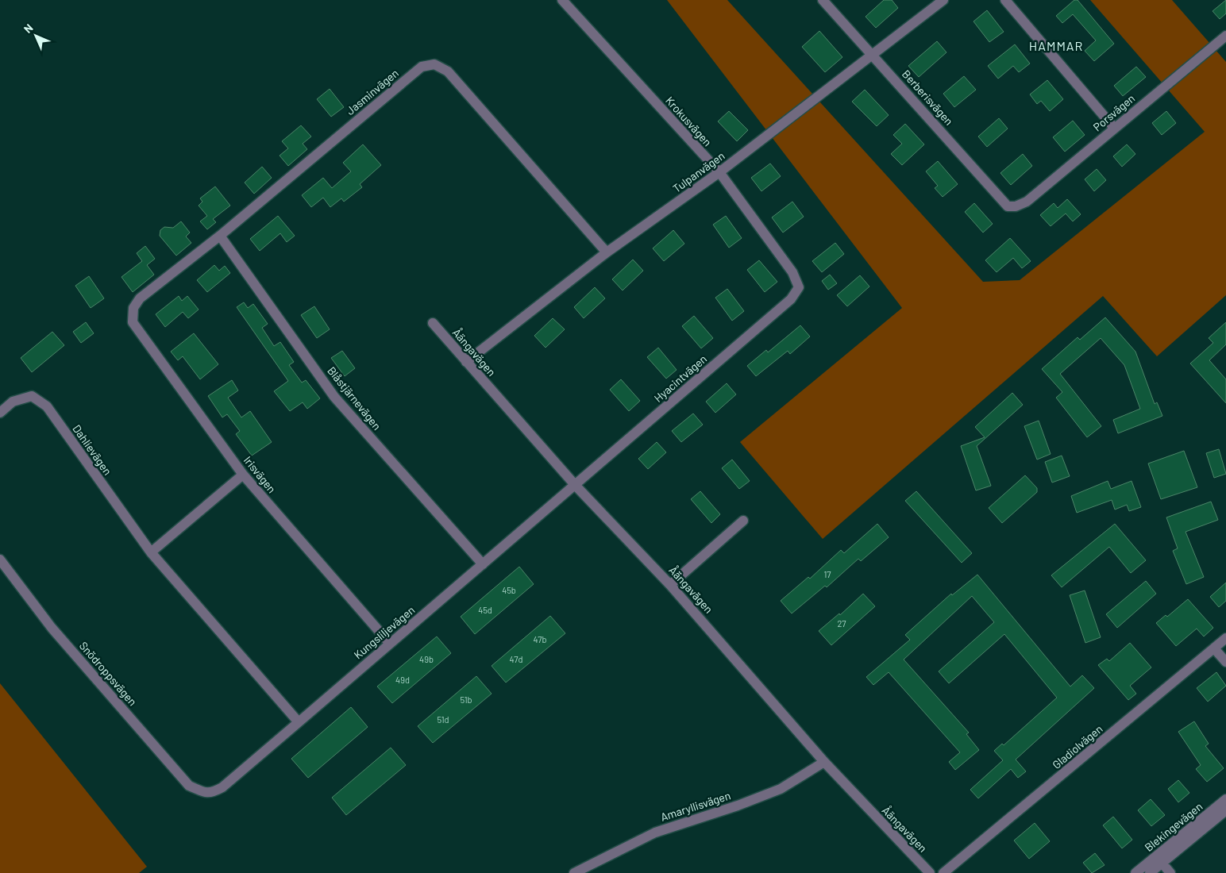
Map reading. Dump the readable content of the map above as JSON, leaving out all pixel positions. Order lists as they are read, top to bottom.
{
  "streets": {
    "street": [
      "Jasminvägen",
      "Berberisvägen",
      "Porsvägen",
      "Krokusvägen",
      "Tulpanvägen",
      "Åängavägen",
      "Hyacintvägen",
      "Blåstjärnevägen",
      "Dahlievägen",
      "Irisvägen",
      "Kungsliljevägen",
      "Snödroppsvägen",
      "Gladiolvägen",
      "Amaryllisvägen",
      "Blekingevägen"
    ]
  },
  "crossings": [
    ["Jasminvägen", "Tulpanvägen"],
    ["Jasminvägen", "Blåstjärnevägen"],
    ["Jasminvägen", "Irisvägen"],
    ["Berberisvägen", "Porsvägen"],
    ["Berberisvägen", "Tulpanvägen"],
    ["Krokusvägen", "Tulpanvägen"],
    ["Krokusvägen", "Hyacintvägen"],
    ["Tulpanvägen", "Åängavägen"],
    ["Åängavägen", "Hyacintvägen"],
    ["Åängavägen", "Kungsliljevägen"],
    ["Åängavägen", "Amaryllisvägen"],
    ["Hyacintvägen", "Kungsliljevägen"],
    ["Blåstjärnevägen", "Kungsliljevägen"],
    ["Dahlievägen", "Kungsliljevägen"],
    ["Irisvägen", "Kungsliljevägen"],
    ["Kungsliljevägen", "Snödroppsvägen"]
  ],
  "districts": ["HAMMAR"],
  "house_numbers": [
    "17",
    "45b",
    "45d",
    "27",
    "47b",
    "49b",
    "47d",
    "49d",
    "51b",
    "51d"
  ],
  "north": "top left"
}
